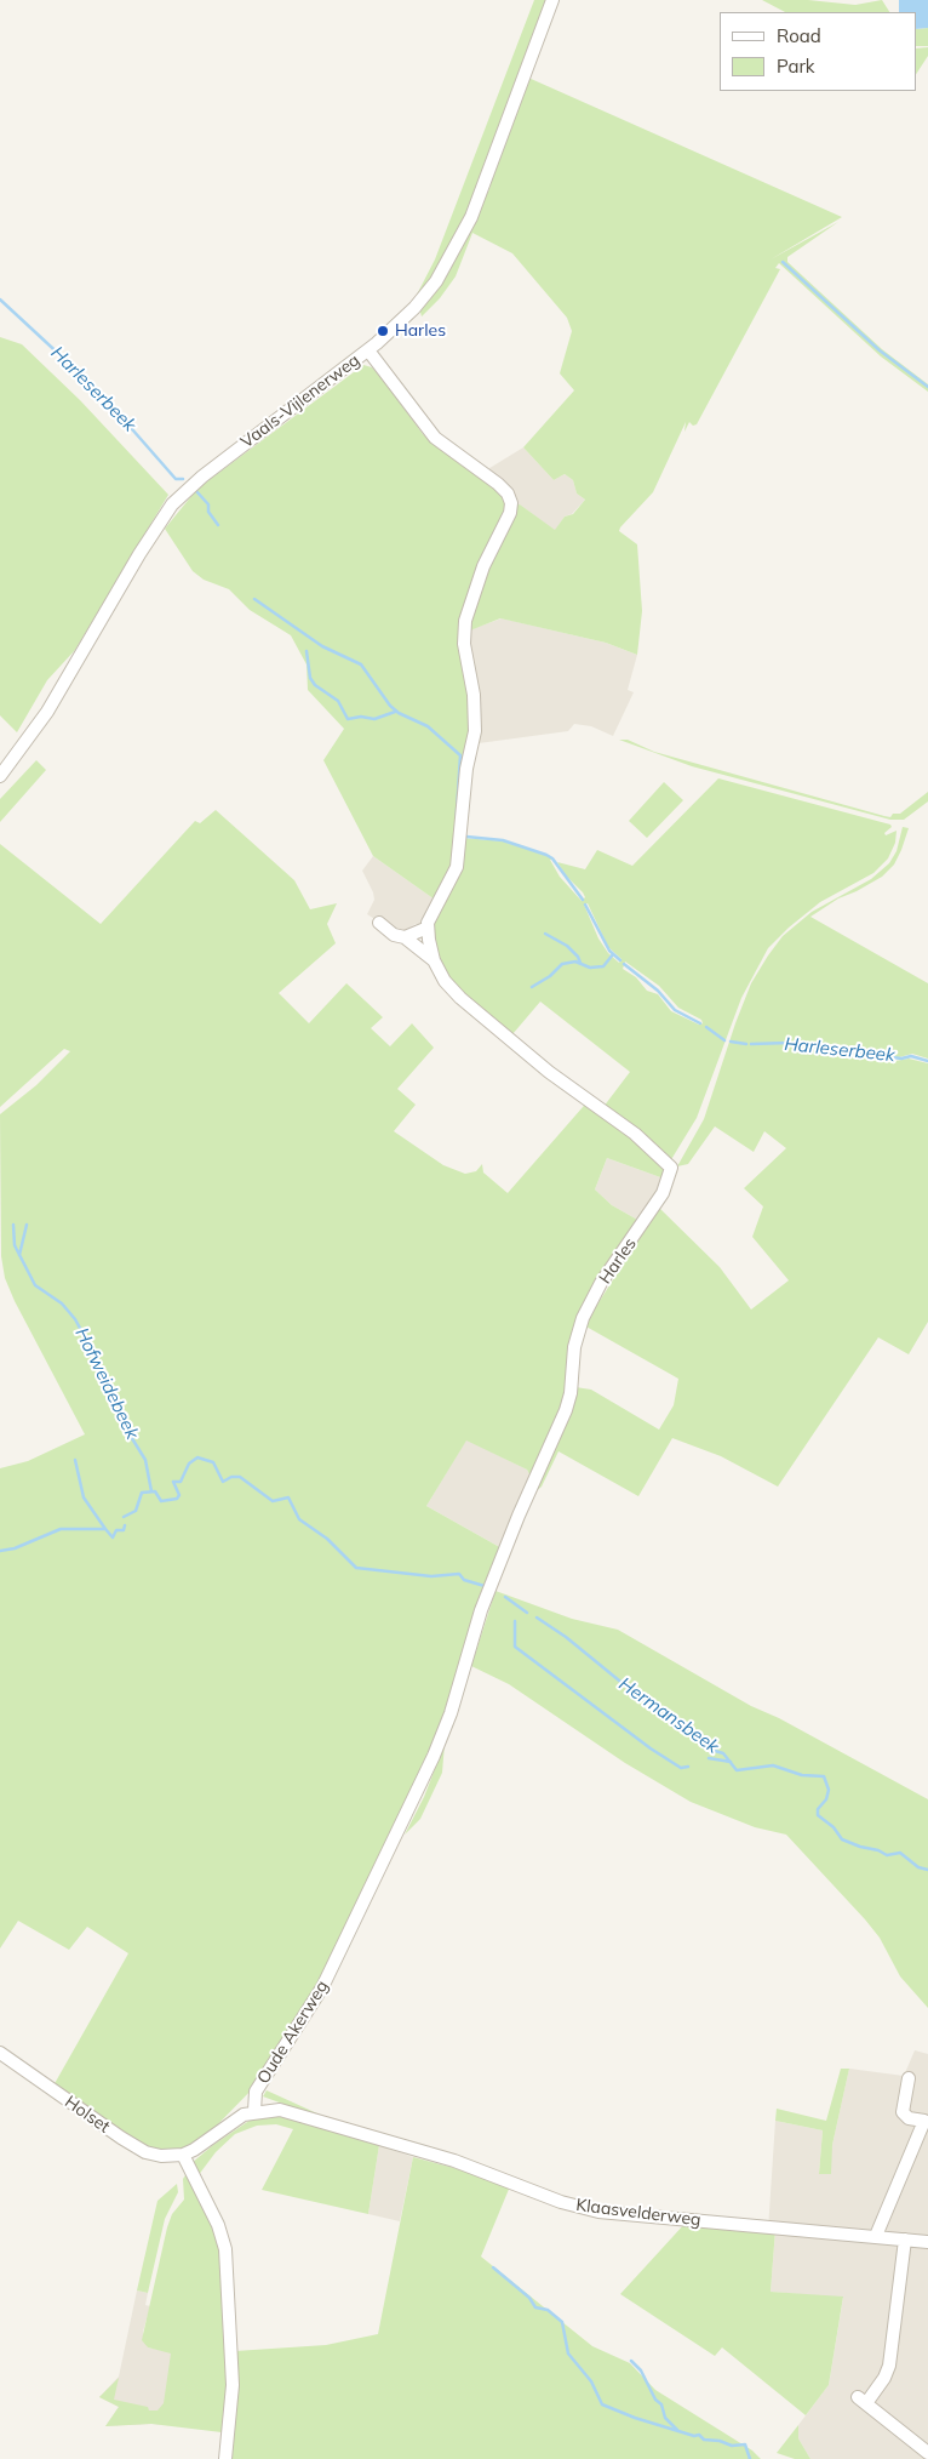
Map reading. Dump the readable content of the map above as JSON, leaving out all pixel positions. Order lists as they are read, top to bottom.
{
  "streets": {
    "street": [
      "Vaals-Vijlenerweg",
      "Harles",
      "Oude Akerweg",
      "Holset",
      "Klaasvelderweg"
    ]
  },
  "crossings": [
    ["Harles", "Oude Akerweg"],
    ["Oude Akerweg", "Klaasvelderweg"]
  ],
  "water": ["Harleserbeek", "Hofweidebeek", "Hermansbeek"],
  "places": ["Harles"],
  "legend": ["Road", "Park"]
}
